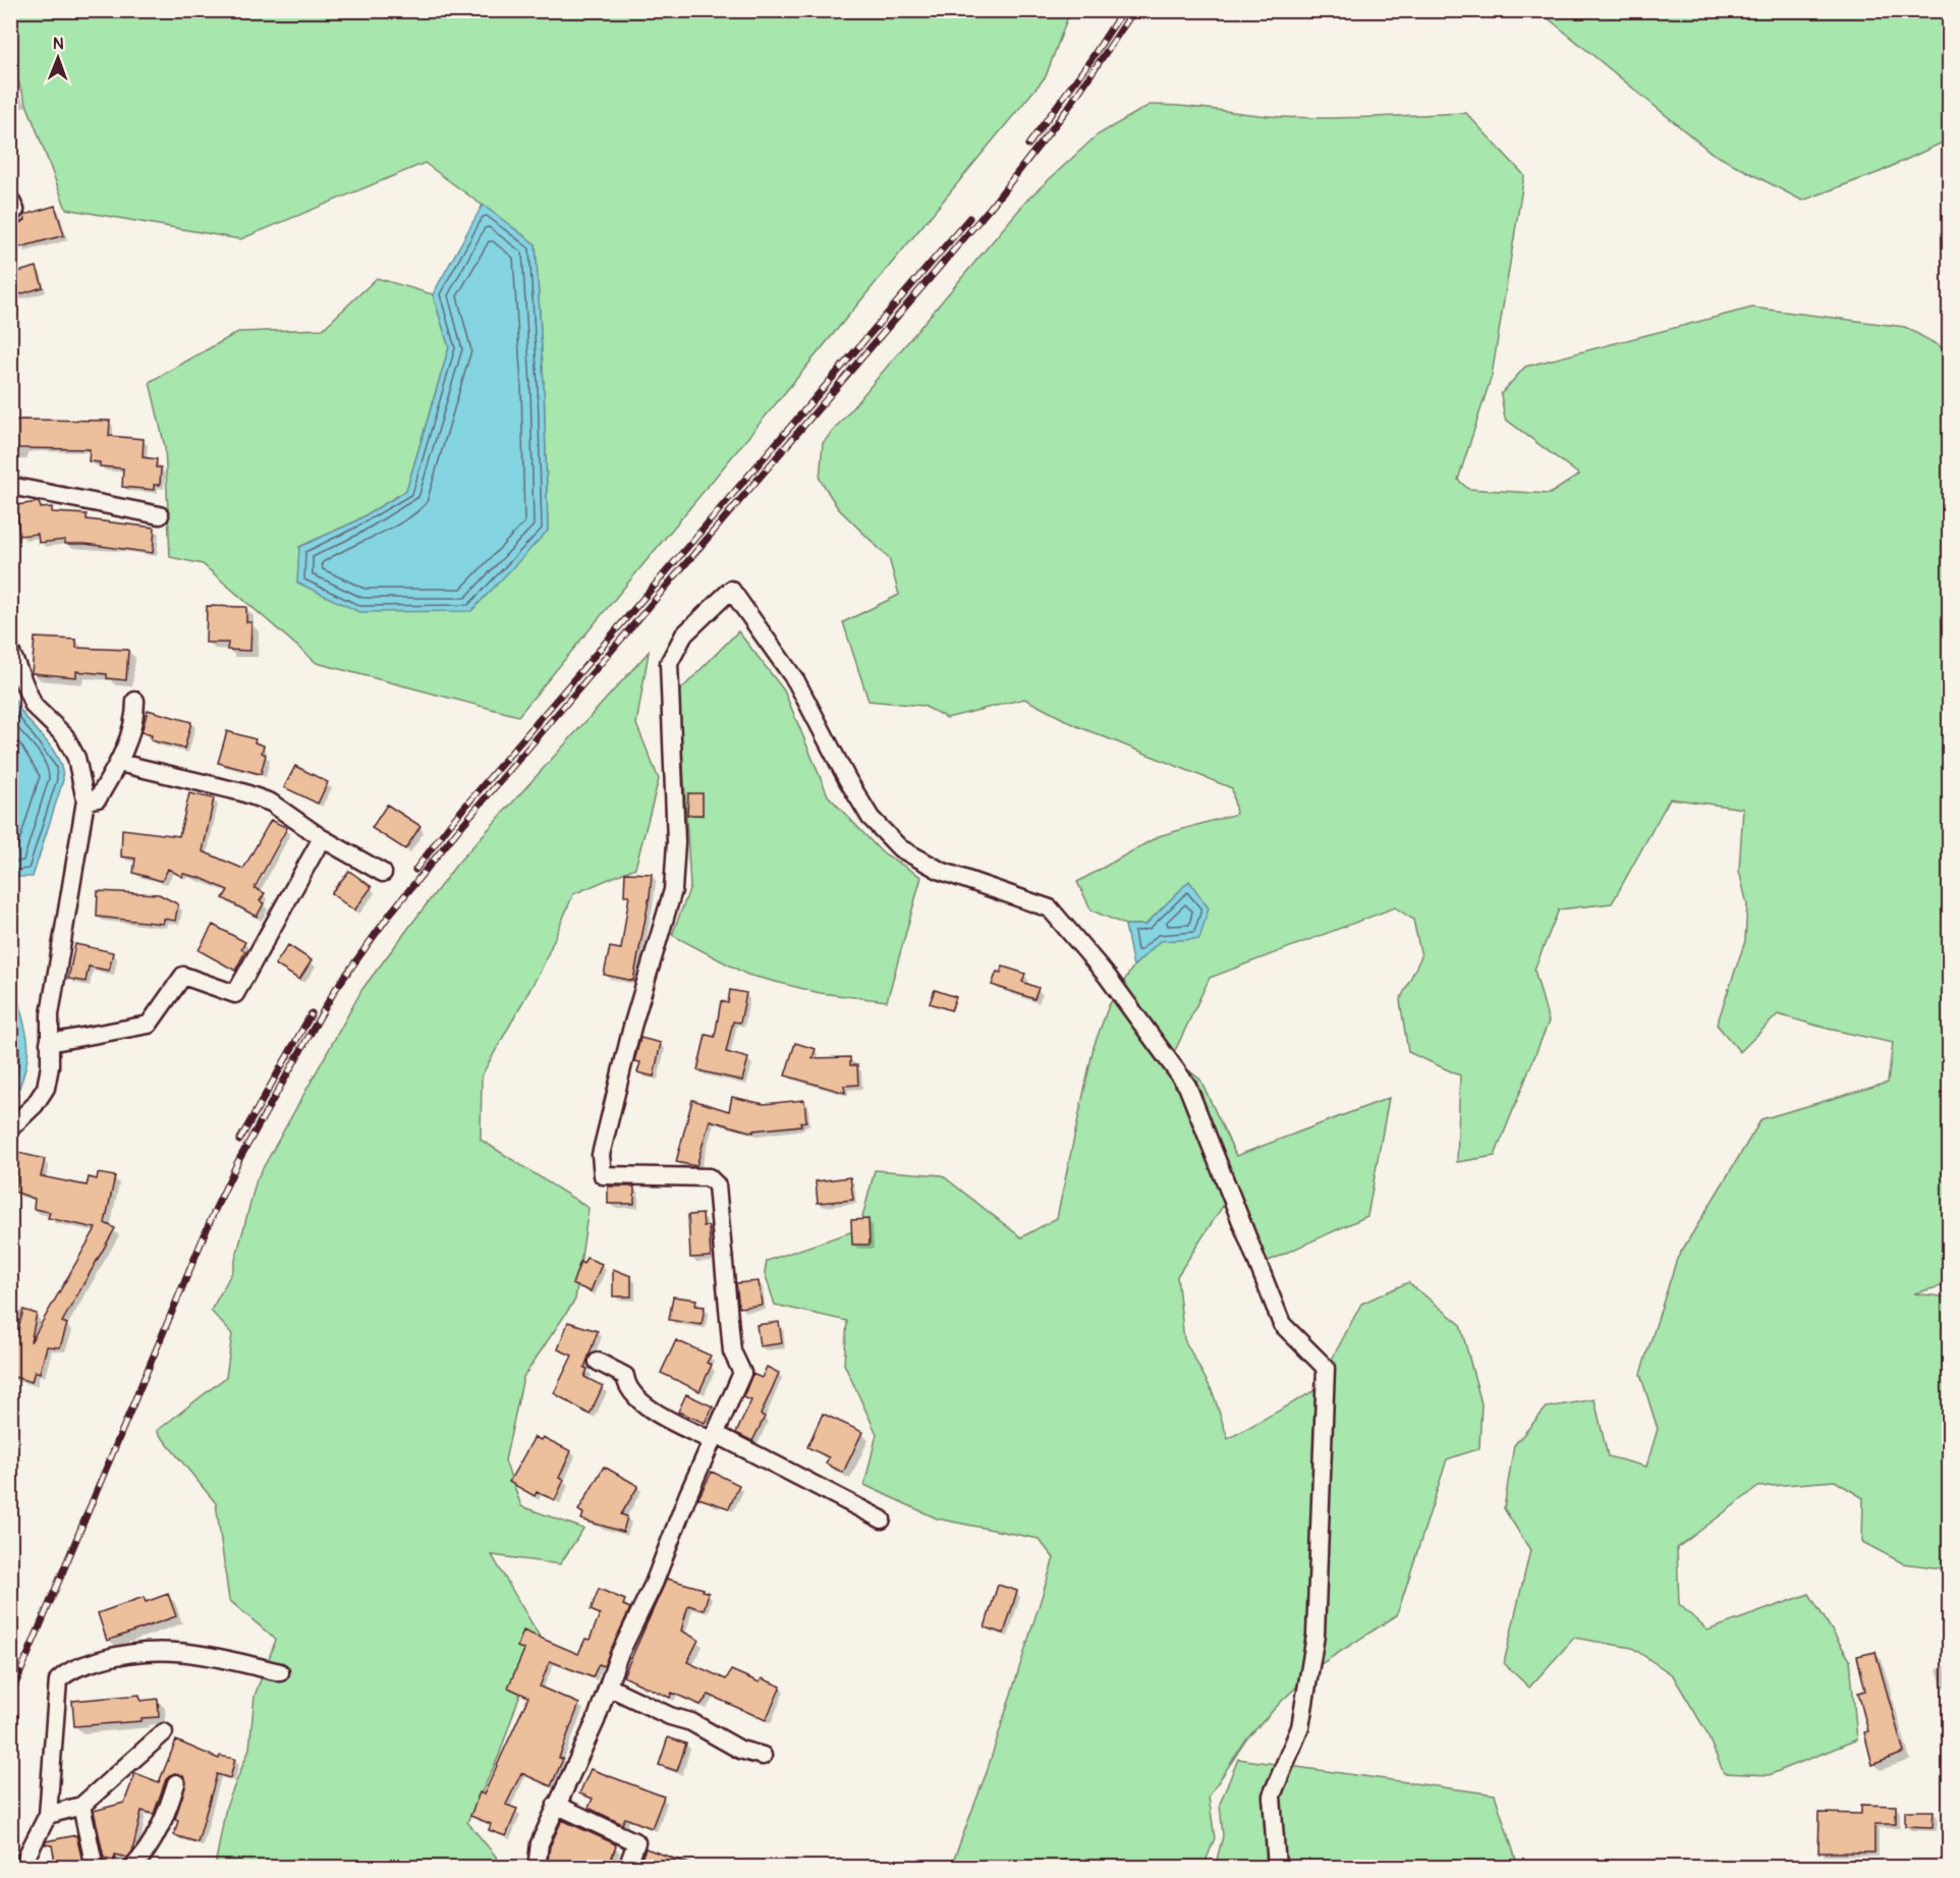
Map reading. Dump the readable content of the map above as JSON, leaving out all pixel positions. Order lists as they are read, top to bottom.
{
  "north": "top"
}
